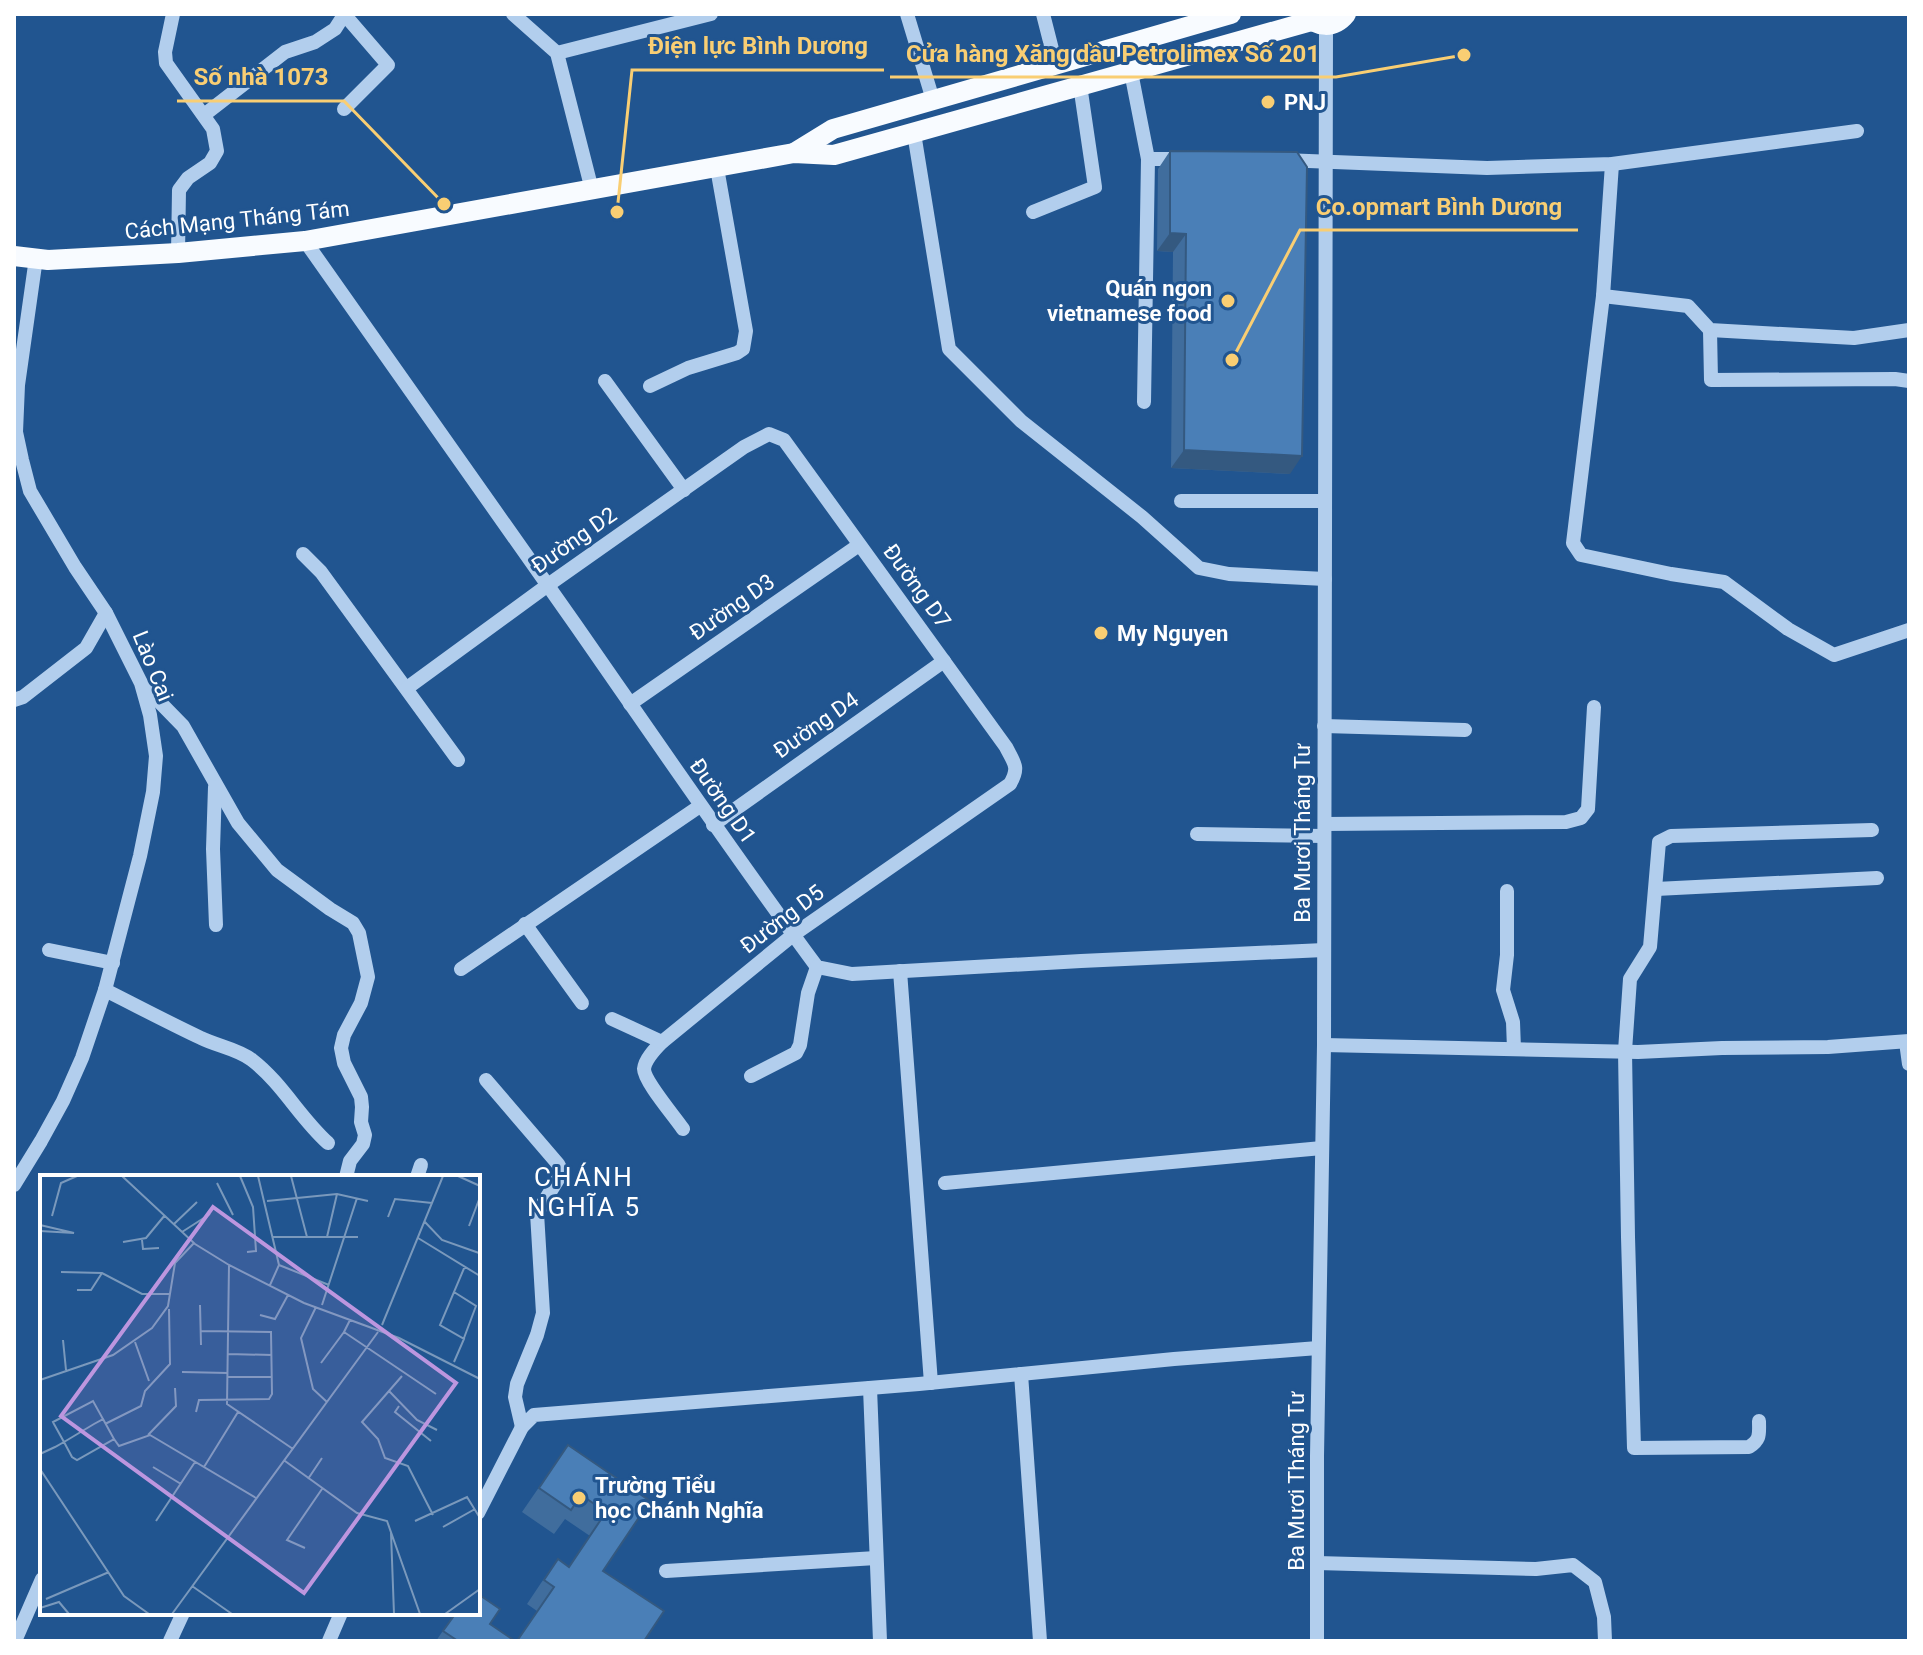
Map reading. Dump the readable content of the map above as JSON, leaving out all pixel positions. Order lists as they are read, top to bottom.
{
  "streets": {
    "main road": ["Cách Mạng Tháng Tám"],
    "street": [
      "Đường D2",
      "Đường D7",
      "Đường D3",
      "Lào Cai",
      "Đường D4",
      "Đường D1",
      "Ba Mươi Tháng Tư",
      "Đường D5"
    ]
  },
  "crossings": [
    ["Cách Mạng Tháng Tám", "Lào Cai"],
    ["Cách Mạng Tháng Tám", "Đường D1"],
    ["Cách Mạng Tháng Tám", "Ba Mươi Tháng Tư"],
    ["Đường D2", "Đường D7"],
    ["Đường D2", "Đường D1"],
    ["Đường D7", "Đường D3"],
    ["Đường D7", "Đường D4"],
    ["Đường D7", "Đường D5"],
    ["Đường D3", "Đường D1"],
    ["Đường D4", "Đường D1"],
    ["Đường D1", "Đường D5"]
  ],
  "districts": ["CHÁNH NGHĨA 5"],
  "places": [
    "Cửa hàng Xăng dầu Petrolimex Số 201",
    "PNJ",
    "Số nhà 1073",
    "Điện lực Bình Dương",
    "Quán ngon vietnamese food",
    "Co.opmart Bình Dương",
    "My Nguyen",
    "Trường Tiểu học Chánh Nghĩa"
  ]
}
